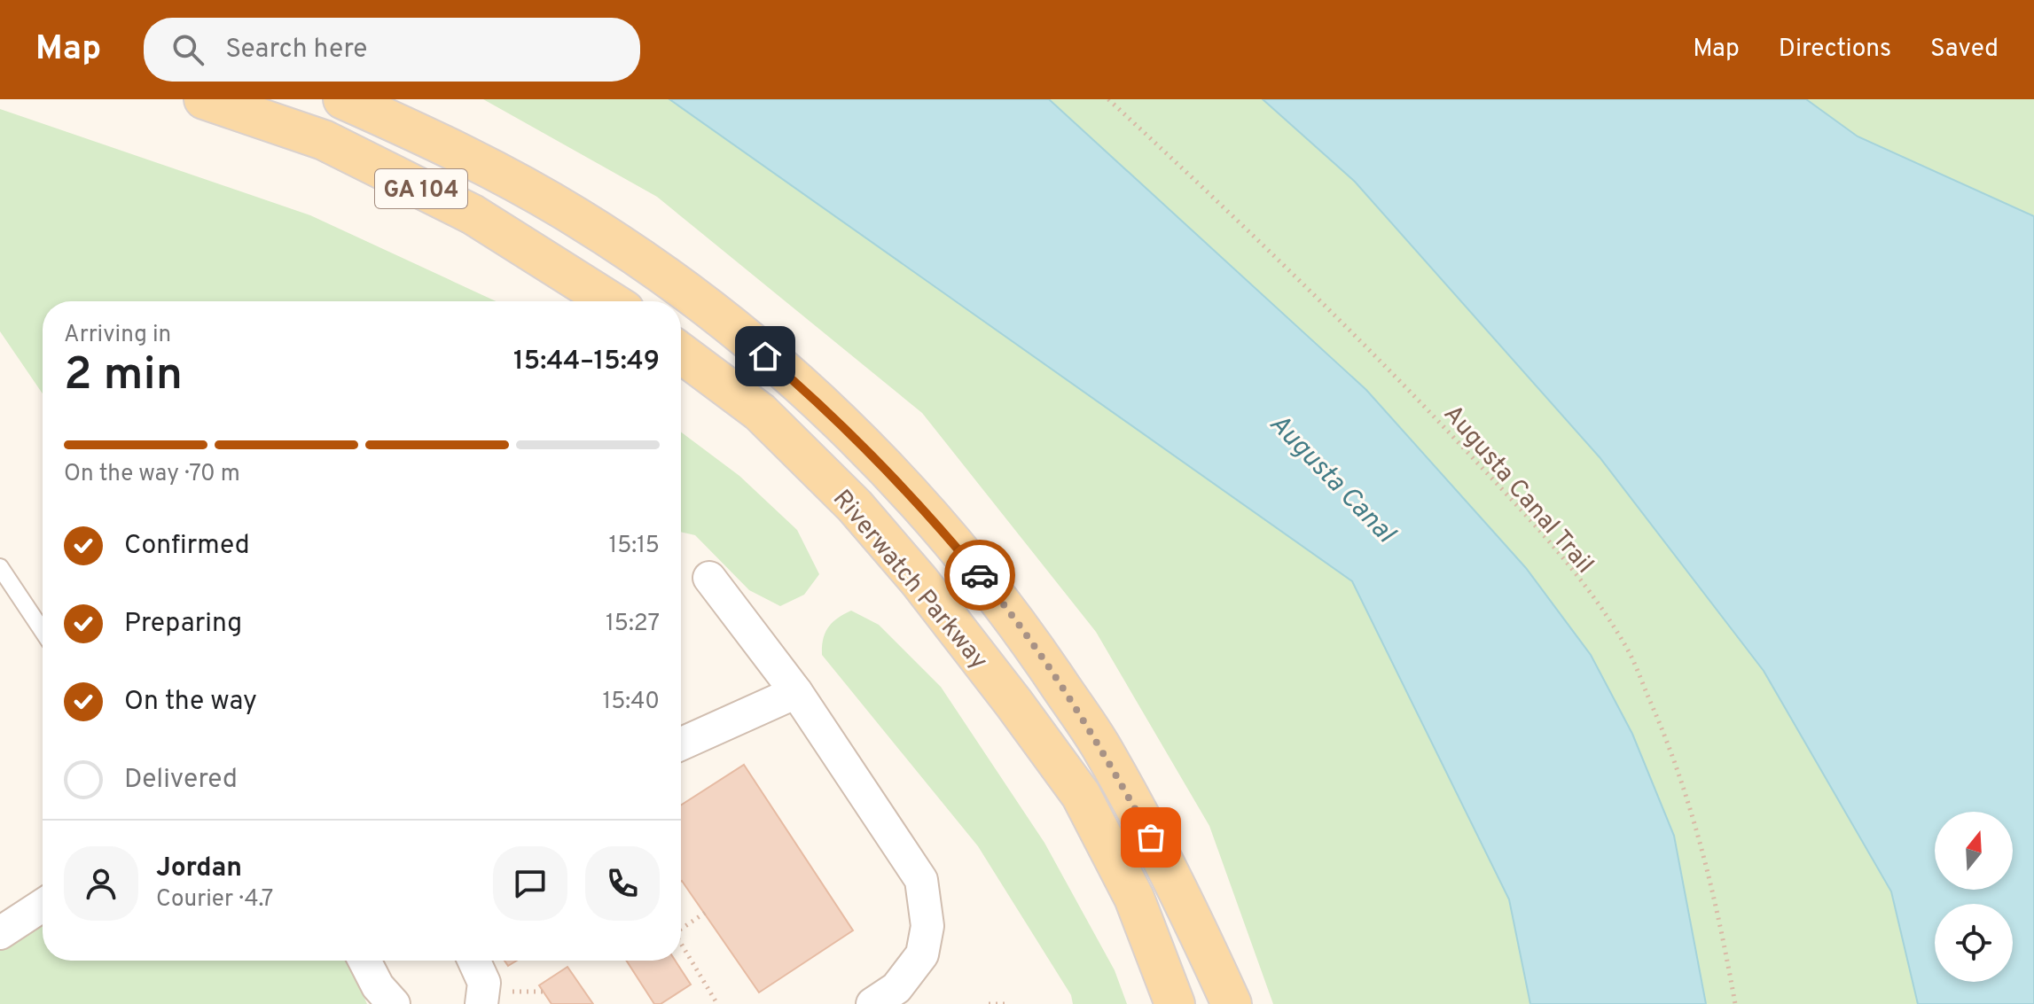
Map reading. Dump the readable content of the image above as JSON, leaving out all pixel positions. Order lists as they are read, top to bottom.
{
  "streets": {
    "main road": ["GA 104", "Riverwatch Parkway"],
    "path": ["Augusta Canal Trail"]
  },
  "water": ["Augusta Canal"],
  "north": "top",
  "page": {
    "header": "Map",
    "search": "Search here",
    "nav": ["Map", "Directions", "Saved"],
    "heading": ["2 min", "Arriving in", "15:44–15:49"],
    "panel": ["Jordan", "Courier · 4.7"],
    "bar": "On the way · 70 m",
    "list": [
      ["Confirmed", "15:15"],
      ["Preparing", "15:27"],
      ["On the way", "15:40"],
      "Delivered"
    ]
  }
}
